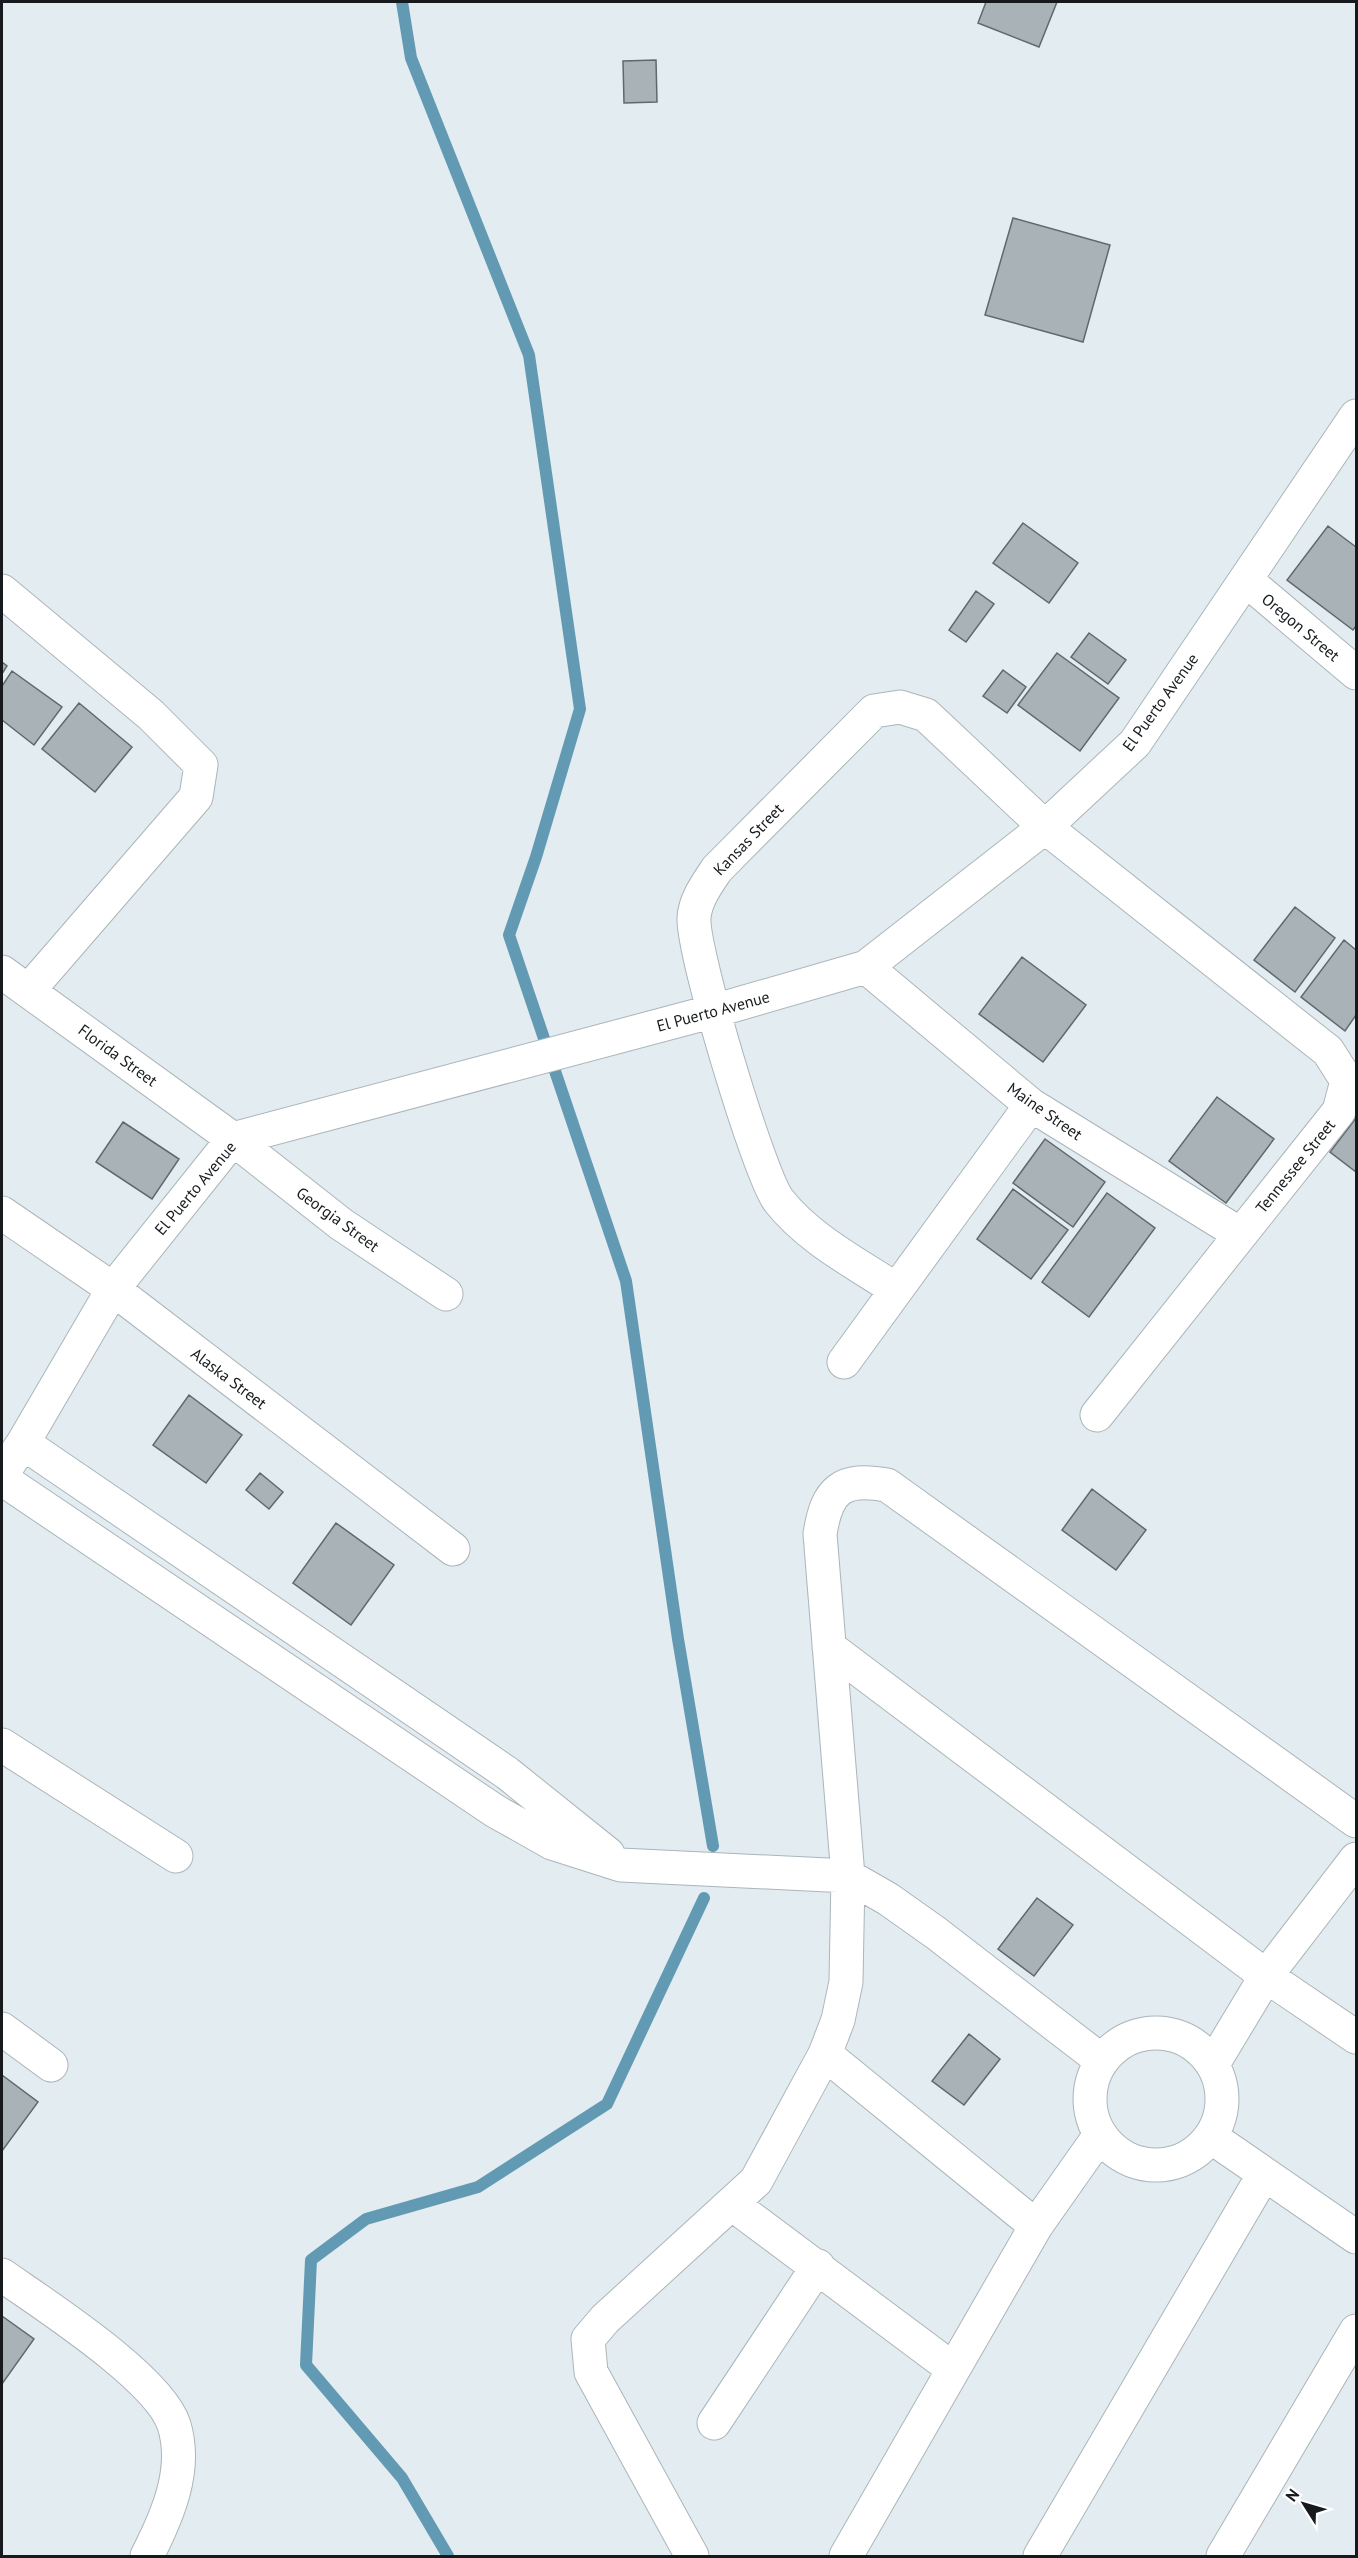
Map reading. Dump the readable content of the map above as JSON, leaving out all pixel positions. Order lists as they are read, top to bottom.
{
  "streets": {
    "street": [
      "Oregon Street",
      "El Puerto Avenue",
      "Kansas Street",
      "Florida Street",
      "Maine Street",
      "Tennessee Street",
      "Georgia Street",
      "Alaska Street"
    ]
  },
  "crossings": [
    ["Oregon Street", "El Puerto Avenue"],
    ["El Puerto Avenue", "Kansas Street"],
    ["El Puerto Avenue", "Florida Street"],
    ["El Puerto Avenue", "Maine Street"],
    ["El Puerto Avenue", "Tennessee Street"],
    ["El Puerto Avenue", "Georgia Street"],
    ["El Puerto Avenue", "Alaska Street"],
    ["Kansas Street", "Tennessee Street"],
    ["Florida Street", "Georgia Street"],
    ["Maine Street", "Tennessee Street"]
  ],
  "north": "top left"
}
